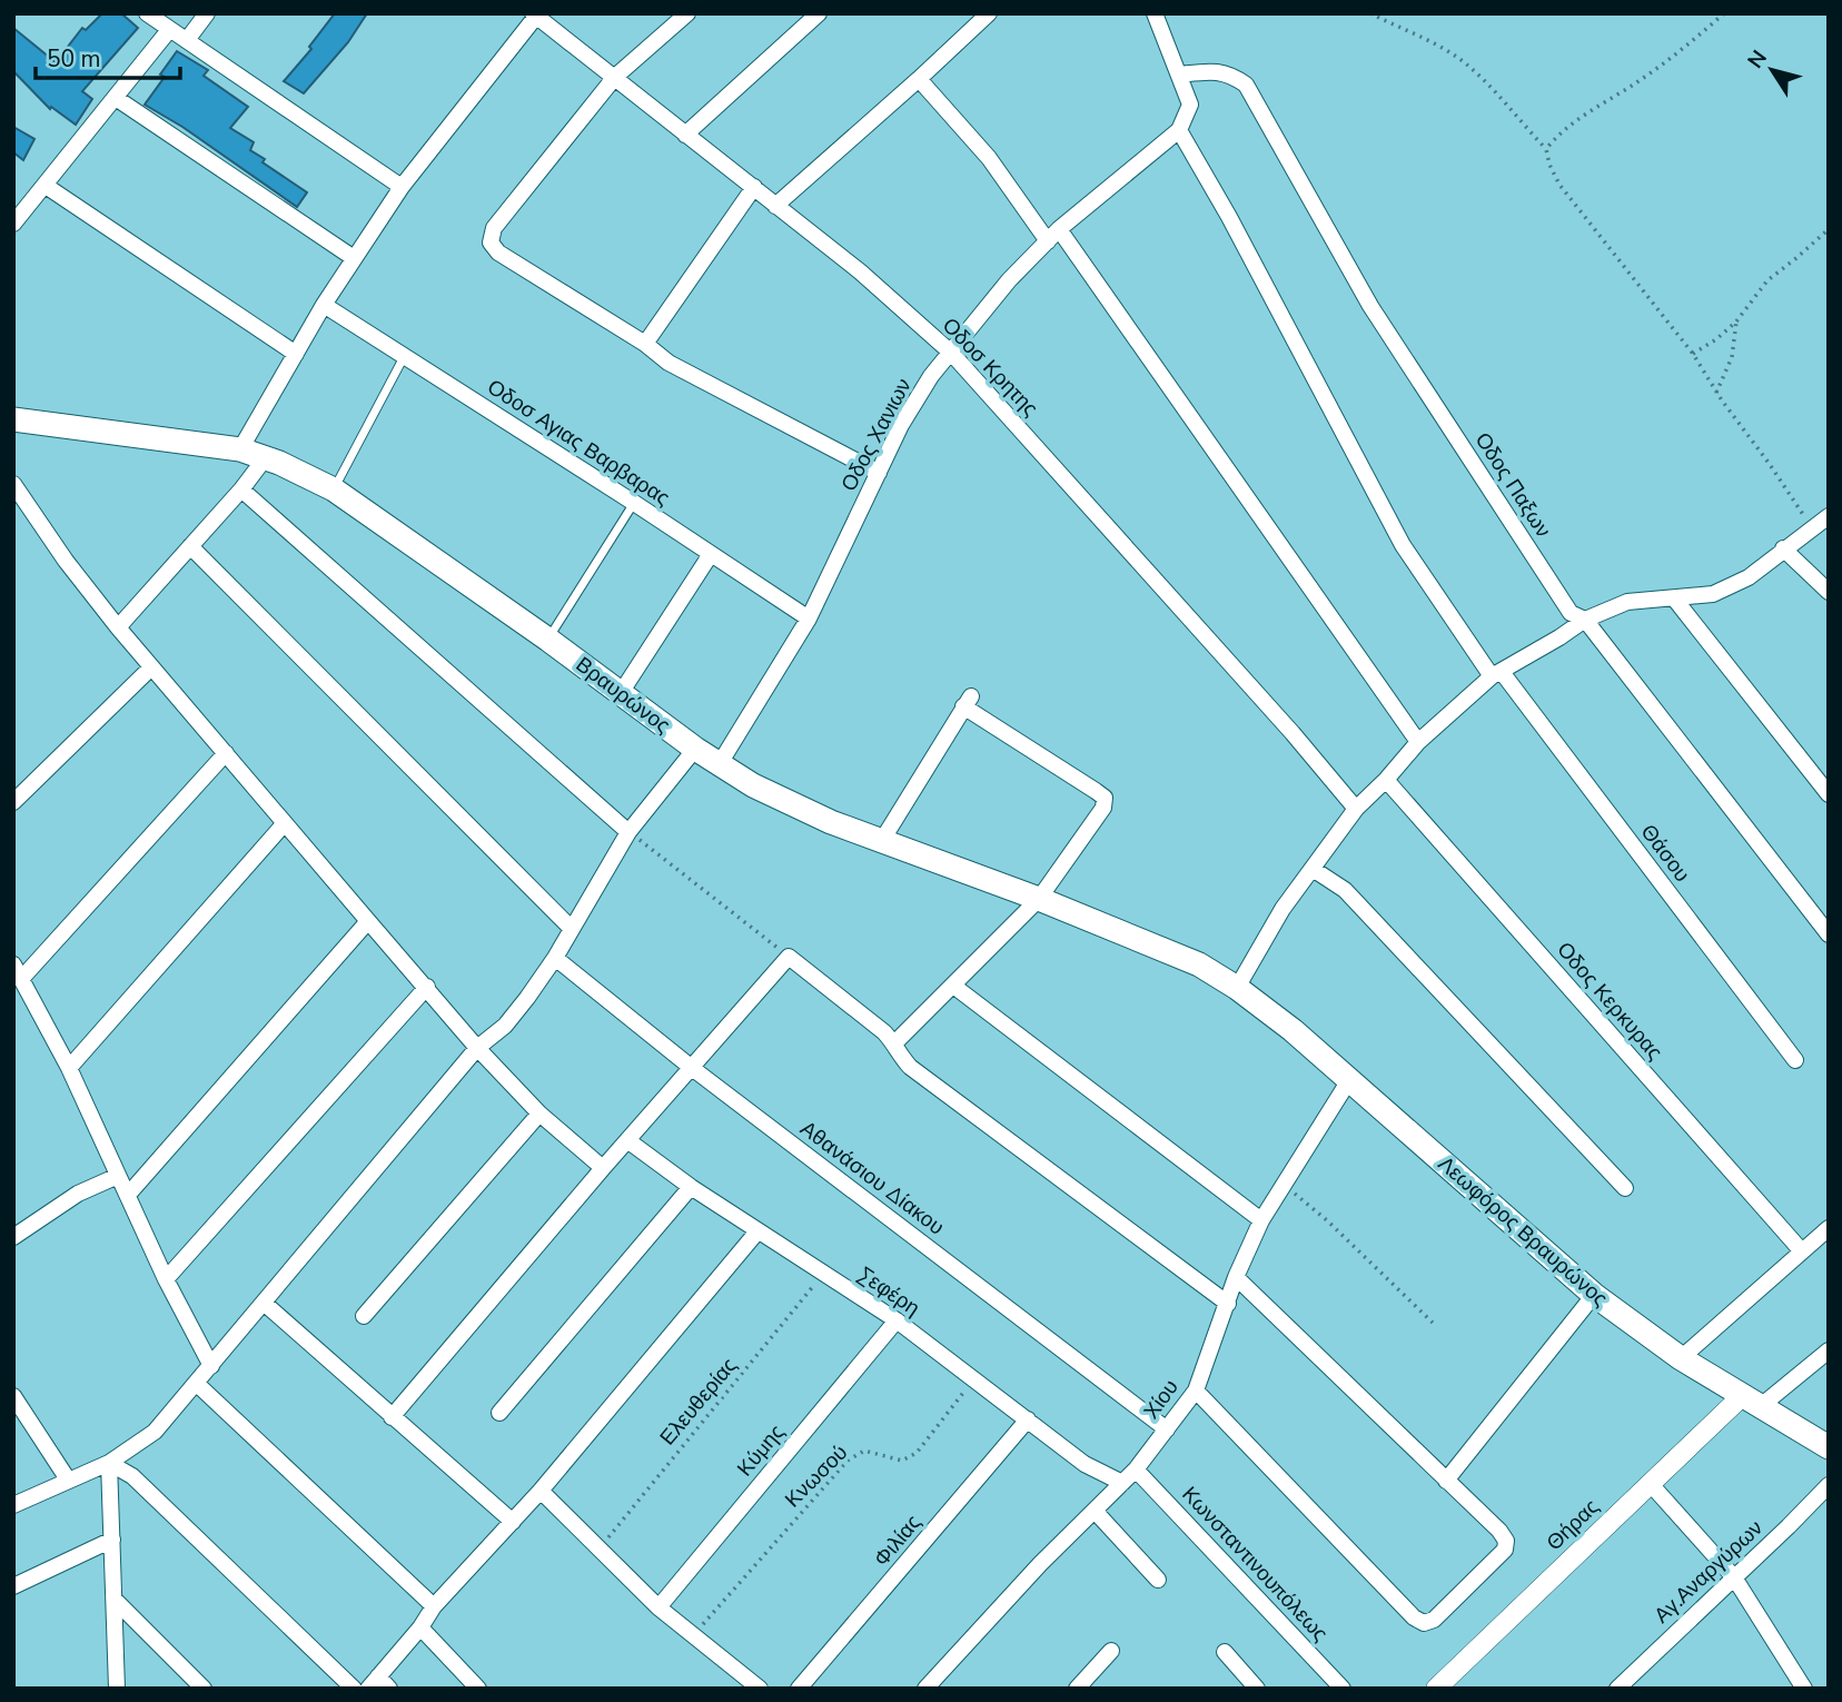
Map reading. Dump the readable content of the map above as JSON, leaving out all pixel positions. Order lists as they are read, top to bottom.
{
  "streets": {
    "main road": ["Βραυρώνος", "Λεωφόρος Βραυρώνος"],
    "street": [
      "Οδοσ Κρητης",
      "Οδος Χανιων",
      "Οδοσ Αγιας Βαρβαρας",
      "Οδος Παξων",
      "Θάσου",
      "Οδος Κερκυρας",
      "Αθανάσιου Δίακου",
      "Σεφέρη",
      "Χίου",
      "Κύμης",
      "Θήρας",
      "Φιλίας",
      "Κωνσταντινουπόλεως",
      "Αγ.Αναργύρων"
    ],
    "path": ["Ελευθερίας", "Κνωσού"]
  },
  "crossings": [
    ["Οδοσ Κρητης", "Οδος Χανιων"],
    ["Οδος Χανιων", "Οδοσ Αγιας Βαρβαρας"],
    ["Οδος Χανιων", "Βραυρώνος"],
    ["Οδος Χανιων", "Θάσου"],
    ["Βραυρώνος", "Λεωφόρος Βραυρώνος"],
    ["Αθανάσιου Δίακου", "Χίου"],
    ["Λεωφόρος Βραυρώνος", "Χίου"],
    ["Λεωφόρος Βραυρώνος", "Θήρας"],
    ["Σεφέρη", "Χίου"],
    ["Σεφέρη", "Ελευθερίας"],
    ["Σεφέρη", "Κύμης"],
    ["Σεφέρη", "Κνωσού"],
    ["Σεφέρη", "Φιλίας"],
    ["Χίου", "Κωνσταντινουπόλεως"]
  ],
  "scale_bar": "50 m",
  "north": "top left"
}
